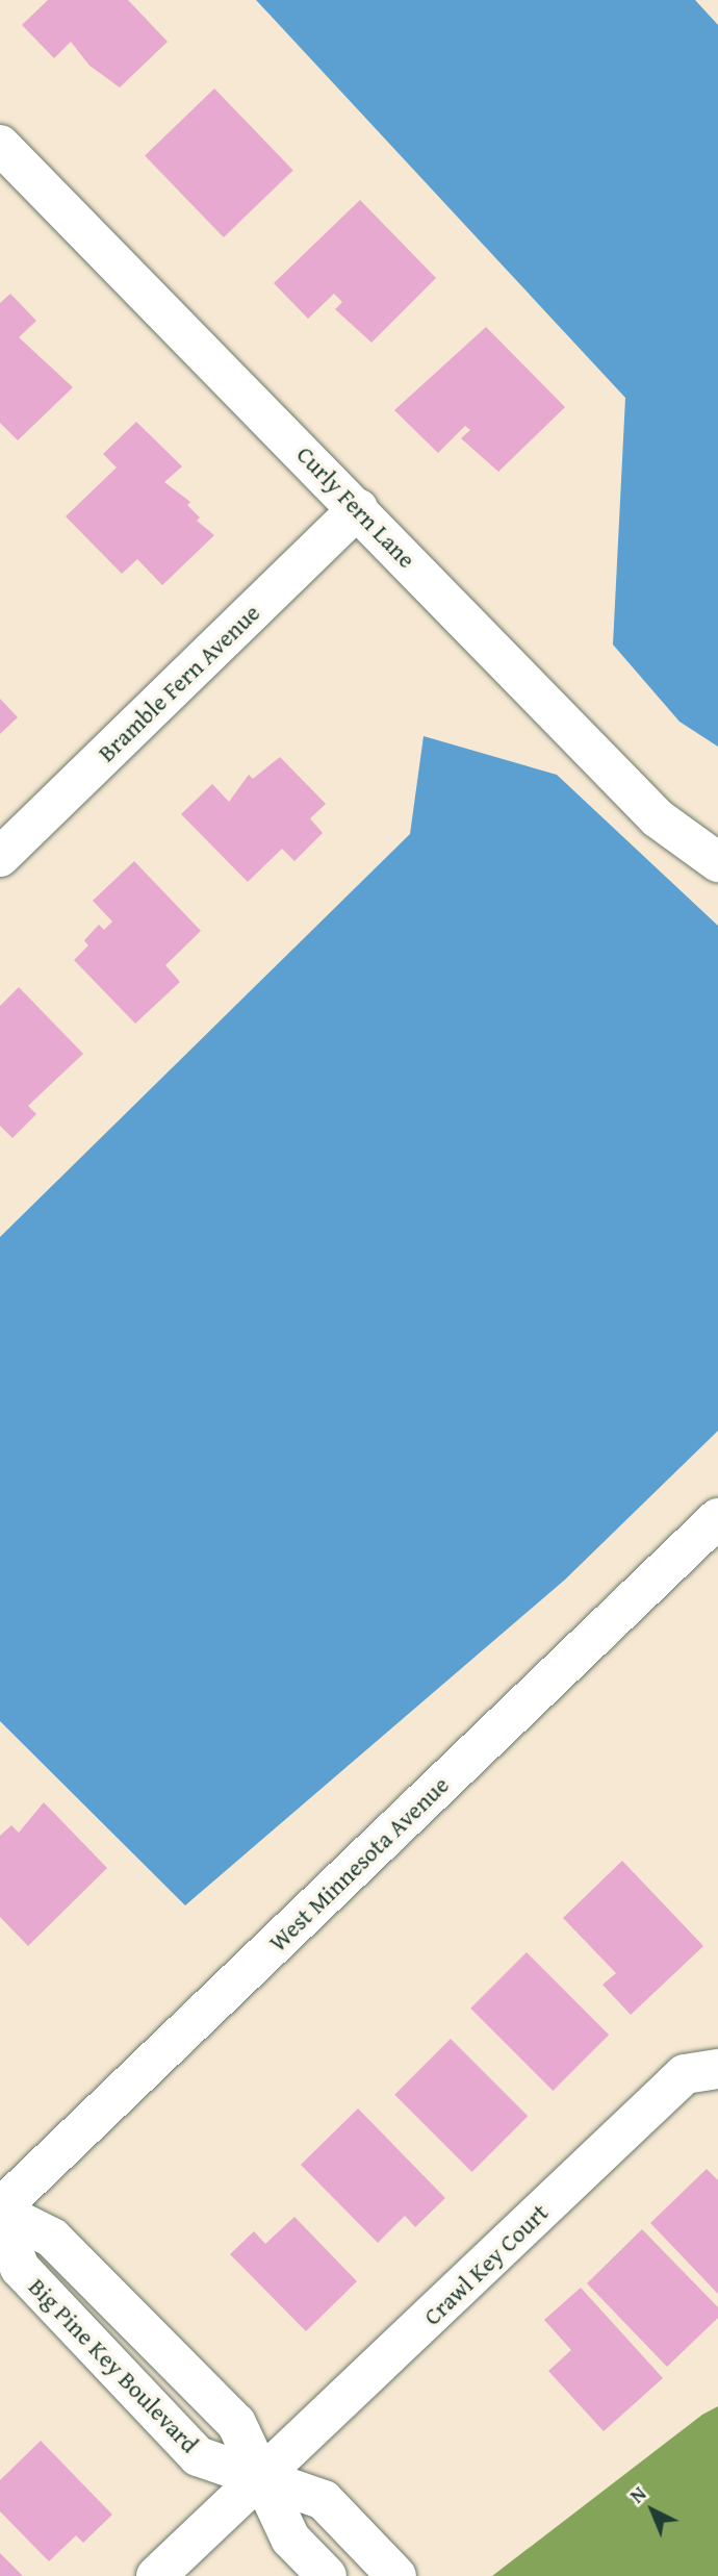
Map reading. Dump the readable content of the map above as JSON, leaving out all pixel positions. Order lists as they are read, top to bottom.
{
  "streets": {
    "street": [
      "Curly Fern Lane",
      "Bramble Fern Avenue",
      "West Minnesota Avenue",
      "Crawl Key Court",
      "Big Pine Key Boulevard"
    ]
  },
  "crossings": [
    ["Curly Fern Lane", "Bramble Fern Avenue"],
    ["West Minnesota Avenue", "Big Pine Key Boulevard"],
    ["Crawl Key Court", "Big Pine Key Boulevard"]
  ],
  "north": "top left"
}
